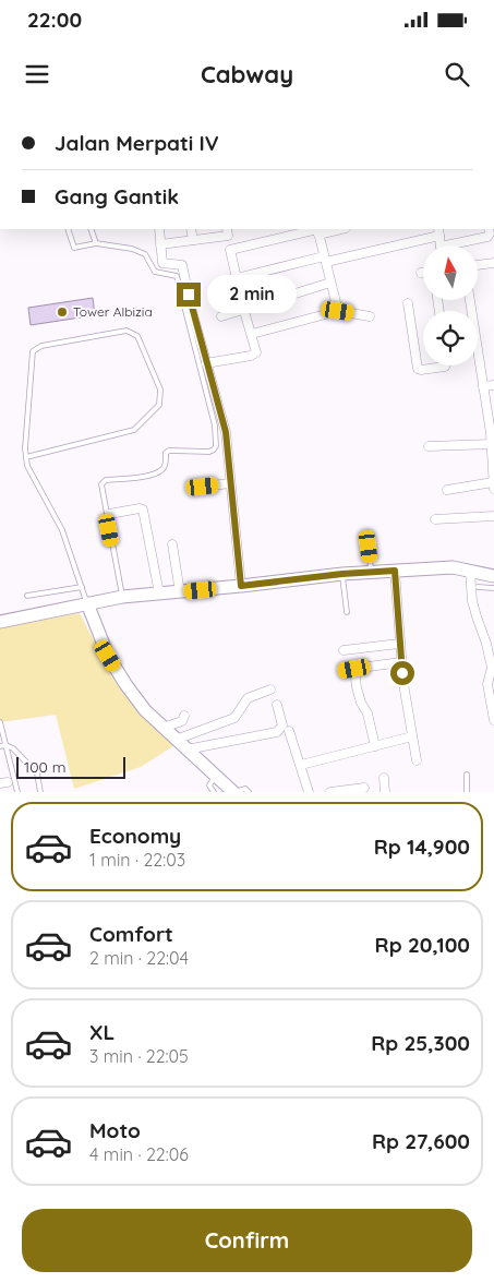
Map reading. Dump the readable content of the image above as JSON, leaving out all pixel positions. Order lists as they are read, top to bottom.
{
  "places": ["Tower Albizia"],
  "scale_bar": "100 m",
  "north": "top",
  "page": {
    "status": "22:00",
    "header": "Cabway",
    "banner": ["Jalan Merpati IV", "Gang Gantik"],
    "bubble": "2 min",
    "scale": "100 m",
    "list": [
      {
        "name": "Economy",
        "note": "1 min · 22:03",
        "value": "Rp 14,900"
      },
      {
        "name": "Comfort",
        "note": "2 min · 22:04",
        "value": "Rp 20,100"
      },
      {
        "name": "XL",
        "note": "3 min · 22:05",
        "value": "Rp 25,300"
      },
      {
        "name": "Moto",
        "note": "4 min · 22:06",
        "value": "Rp 27,600"
      }
    ],
    "buttons": "Confirm"
  }
}
